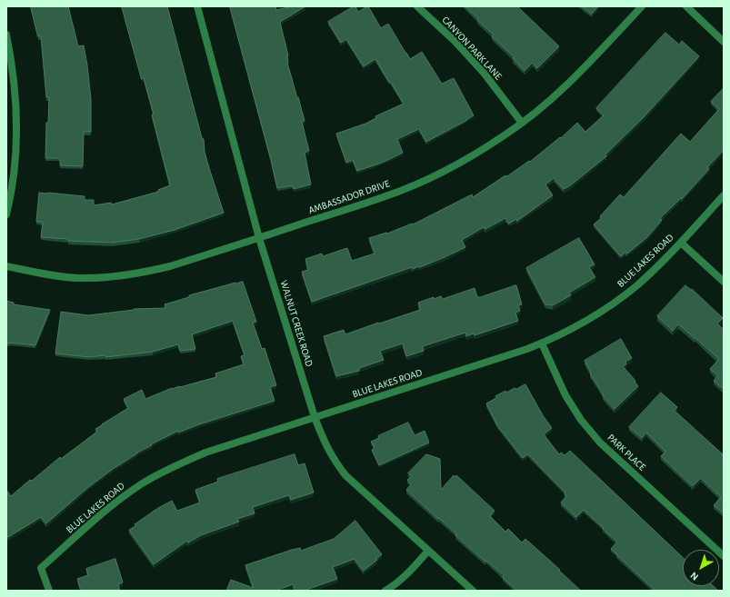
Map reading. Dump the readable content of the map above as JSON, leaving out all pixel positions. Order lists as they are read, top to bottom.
{
  "streets": {
    "street": [
      "CANYON PARK LANE",
      "AMBASSADOR DRIVE",
      "BLUE LAKES ROAD",
      "WALNUT CREEK ROAD",
      "PARK PLACE"
    ]
  },
  "crossings": [
    ["CANYON PARK LANE", "AMBASSADOR DRIVE"],
    ["AMBASSADOR DRIVE", "WALNUT CREEK ROAD"],
    ["BLUE LAKES ROAD", "WALNUT CREEK ROAD"],
    ["BLUE LAKES ROAD", "PARK PLACE"]
  ],
  "north": "bottom left"
}
